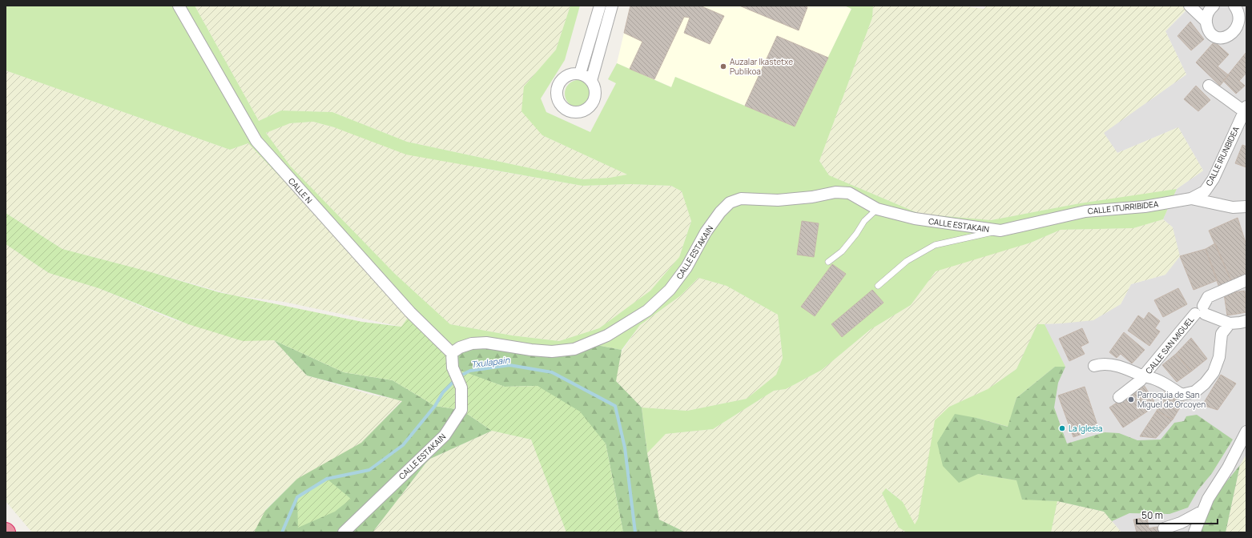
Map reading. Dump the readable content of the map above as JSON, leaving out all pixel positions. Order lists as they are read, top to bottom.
{
  "streets": {
    "street": [
      "CALLE IRUNBIDEA",
      "CALLE N",
      "CALLE ITURRIBIDEA",
      "CALLE ESTAKAIN",
      "CALLE SAN MIGUEL"
    ]
  },
  "crossings": [
    ["CALLE IRUNBIDEA", "CALLE ITURRIBIDEA"],
    ["CALLE N", "CALLE ESTAKAIN"],
    ["CALLE ITURRIBIDEA", "CALLE ESTAKAIN"]
  ],
  "water": ["Txulapain"],
  "places": ["Auzalar Ikastetxe Publikoa", "Parroquia de San Miguel de Orcoyen", "La Iglesia"],
  "scale_bar": "50 m"
}
